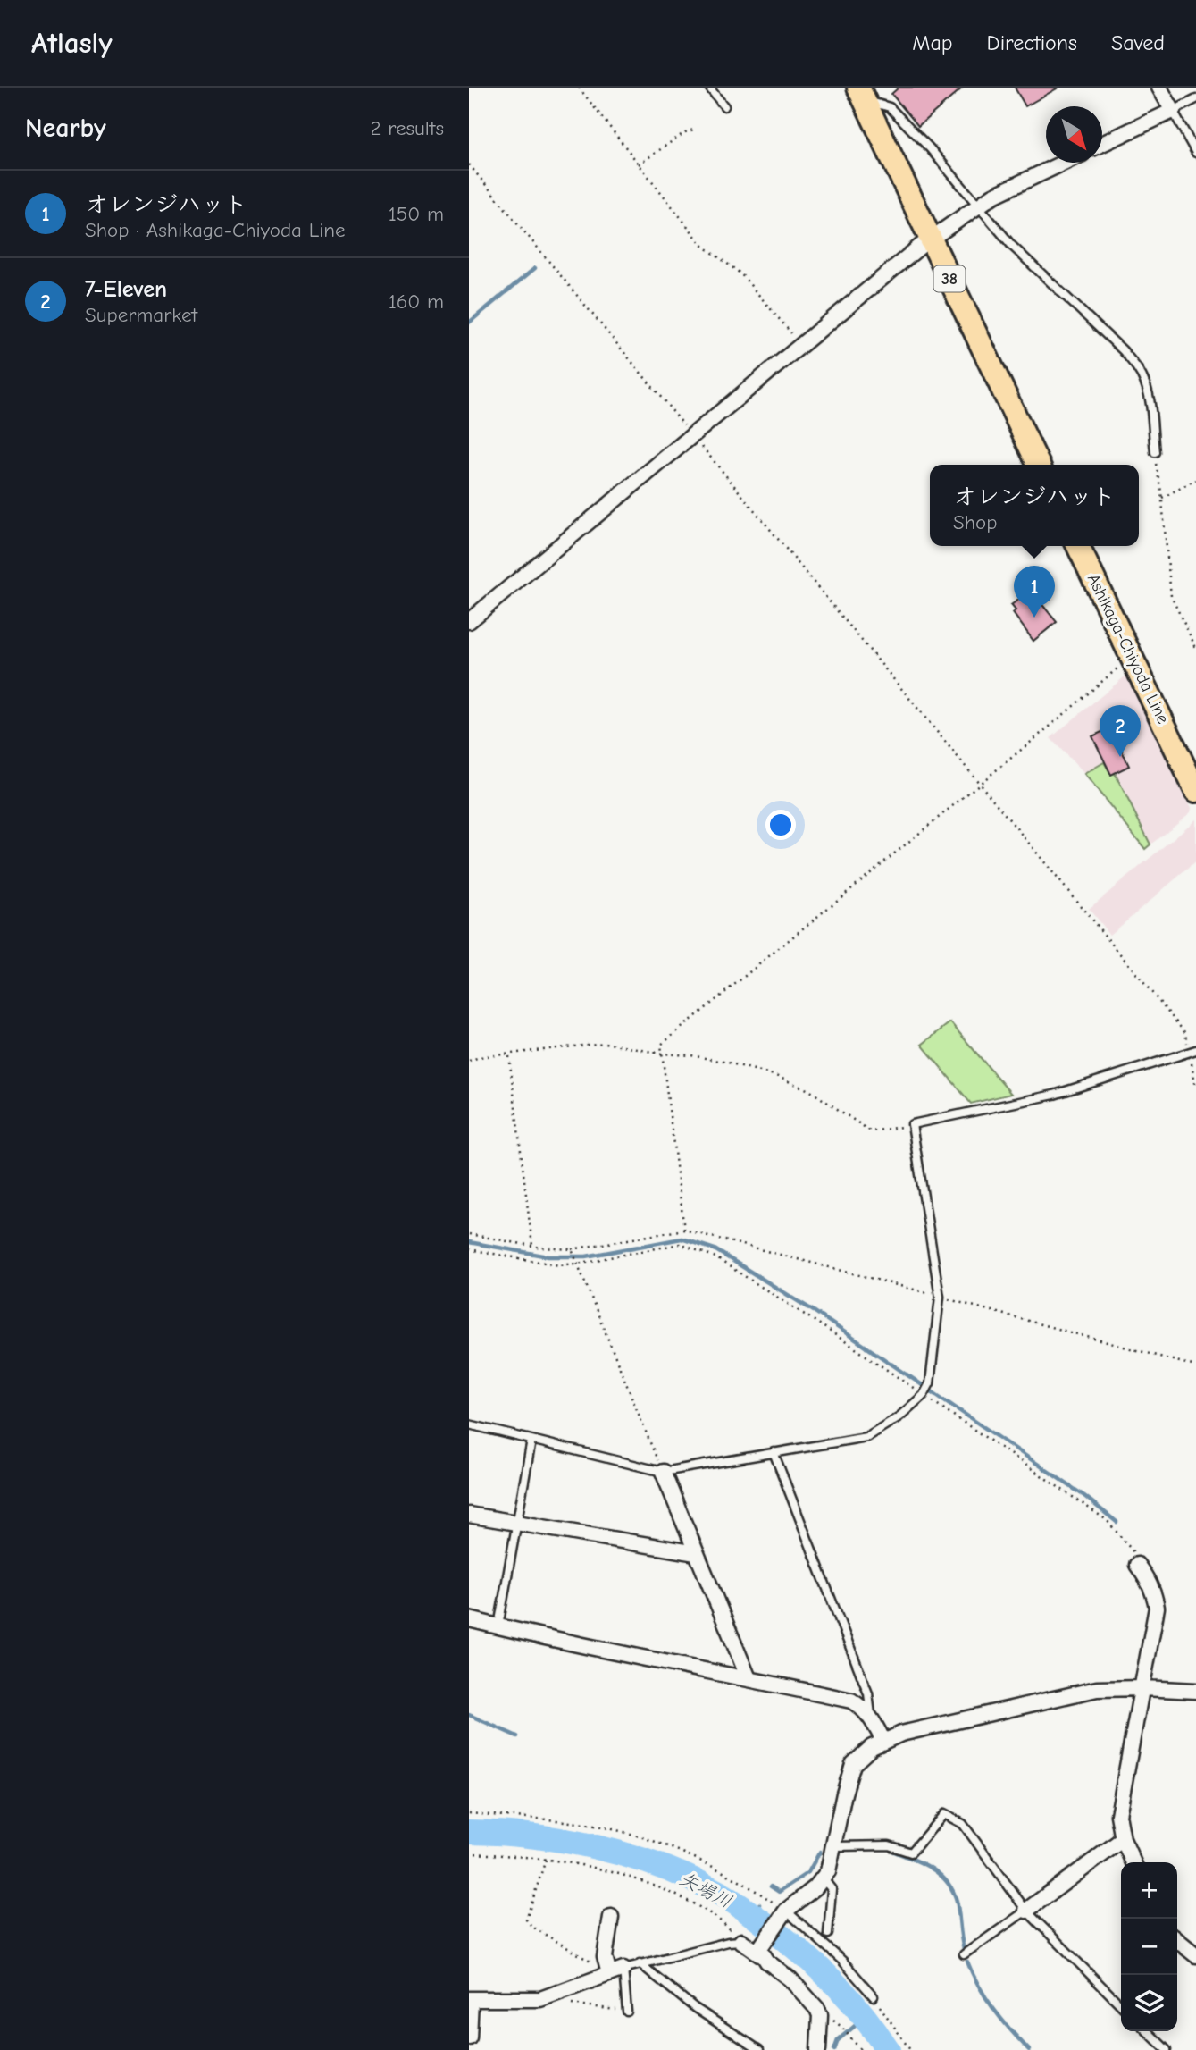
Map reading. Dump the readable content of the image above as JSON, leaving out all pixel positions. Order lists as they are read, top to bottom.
{
  "streets": {
    "main road": ["38", "Ashikaga-Chiyoda Line"]
  },
  "water": ["矢場川"],
  "north": "bottom right",
  "page": {
    "header": "Atlasly",
    "nav": ["Map", "Directions", "Saved"],
    "heading": ["Nearby", "2 results"],
    "list": [
      {
        "mark": "1",
        "name": "オレンジハット",
        "note": "Shop · Ashikaga-Chiyoda Line",
        "value": "150 m"
      },
      {
        "mark": "2",
        "name": "7-Eleven",
        "note": "Supermarket",
        "value": "160 m"
      }
    ],
    "popup": ["オレンジハット", "Shop"],
    "pins": ["1", "2"],
    "map_buttons": ["+", "−"]
  }
}
